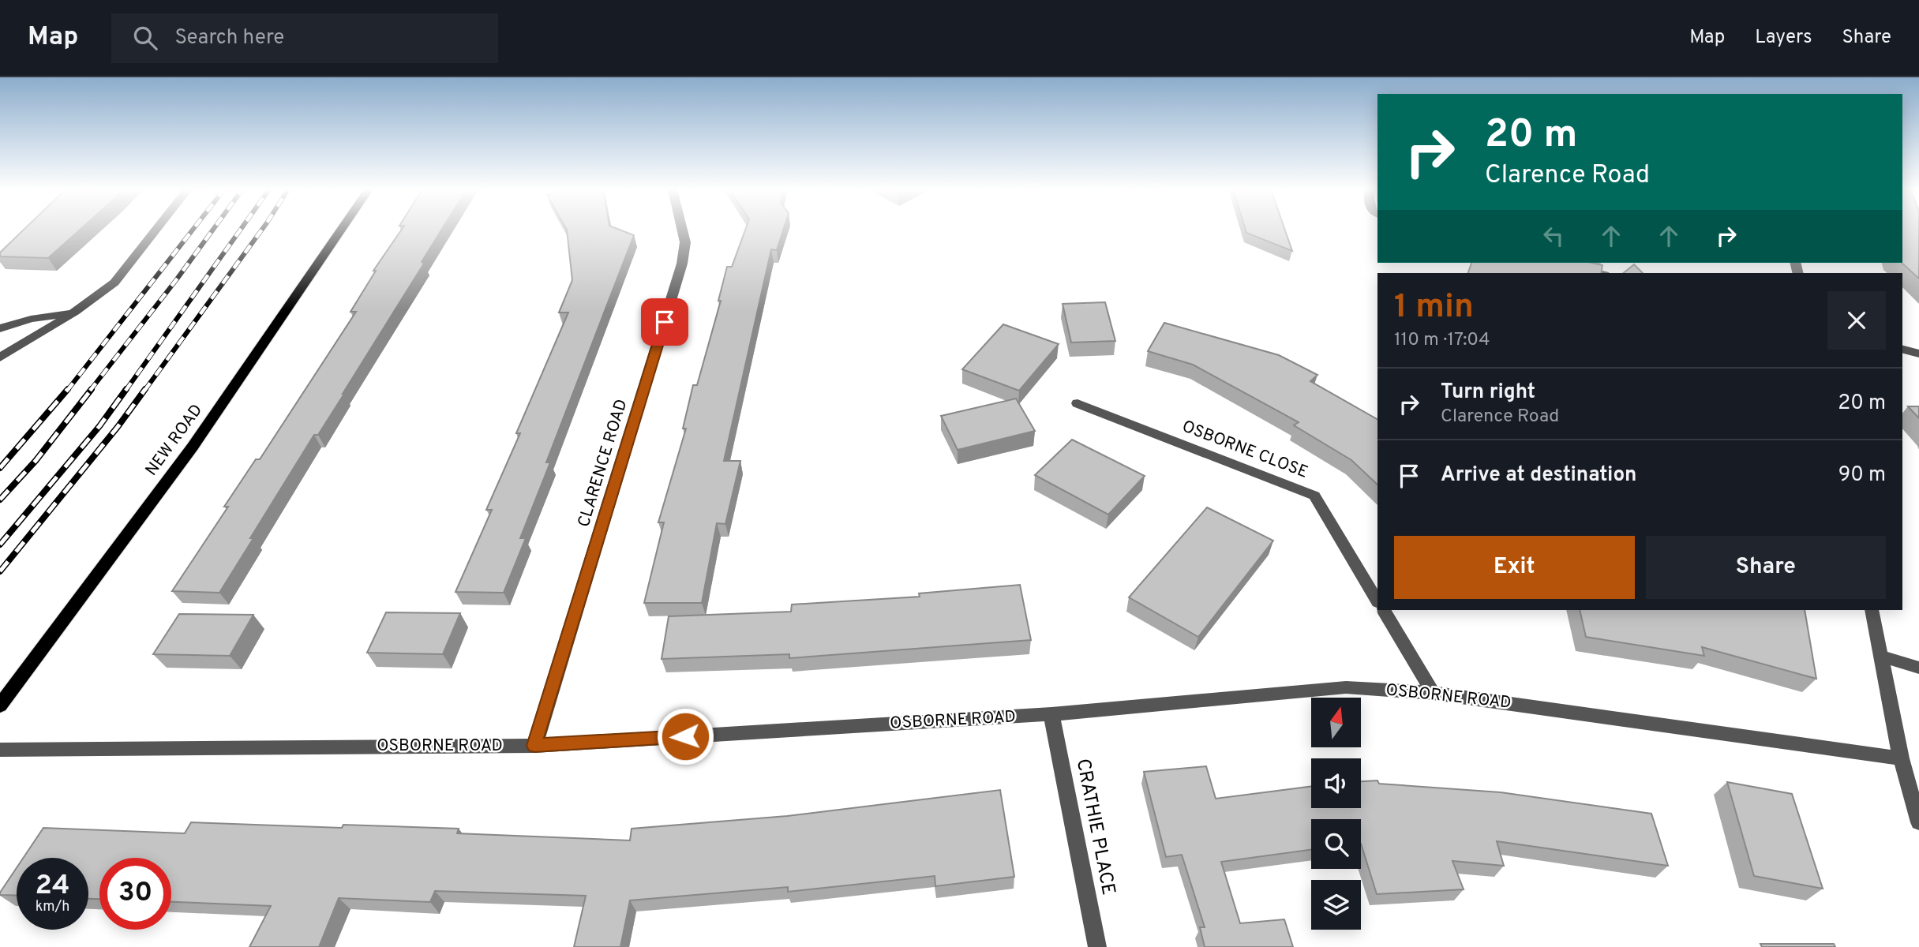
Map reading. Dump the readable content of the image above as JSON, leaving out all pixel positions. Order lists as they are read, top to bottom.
{
  "streets": {
    "main road": ["NEW ROAD"],
    "street": [
      "OSBORNE CLOSE",
      "CLARENCE ROAD",
      "OSBORNE ROAD",
      "CRATHIE PLACE"
    ]
  },
  "crossings": [
    ["CLARENCE ROAD", "OSBORNE ROAD"],
    ["OSBORNE ROAD", "CRATHIE PLACE"]
  ],
  "north": "top",
  "page": {
    "header": "Map",
    "search": "Search here",
    "nav": ["Map", "Layers", "Share"],
    "turn": ["20 m", "Clarence Road"],
    "heading": ["1 min", "110 m · 17:04"],
    "list": [
      {
        "name": "Turn right",
        "note": "Clarence Road",
        "value": "20 m"
      },
      {
        "name": "Arrive at destination",
        "value": "90 m"
      }
    ],
    "buttons": ["Exit", "Share"],
    "speed": "24 km/h",
    "limit": "30"
  }
}
